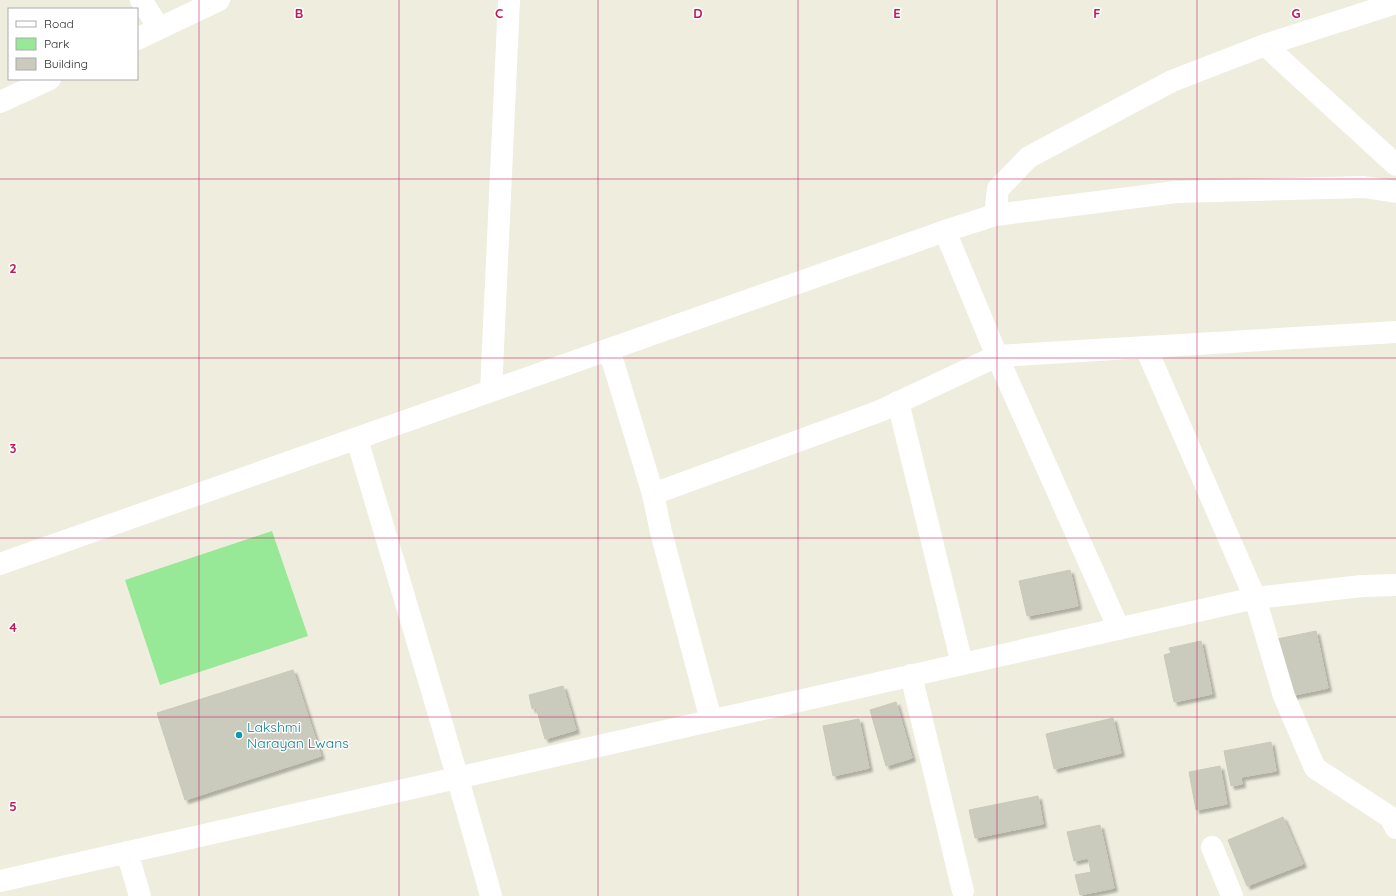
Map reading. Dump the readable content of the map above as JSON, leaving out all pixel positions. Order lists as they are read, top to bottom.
{
  "places": ["Lakshmi Narayan Lwans"],
  "legend": ["Road", "Park", "Building"],
  "grid": {
    "columns": [
      "B",
      "C",
      "D",
      "E",
      "F",
      "G"
    ],
    "rows": [
      "2",
      "3",
      "4",
      "5"
    ]
  }
}
